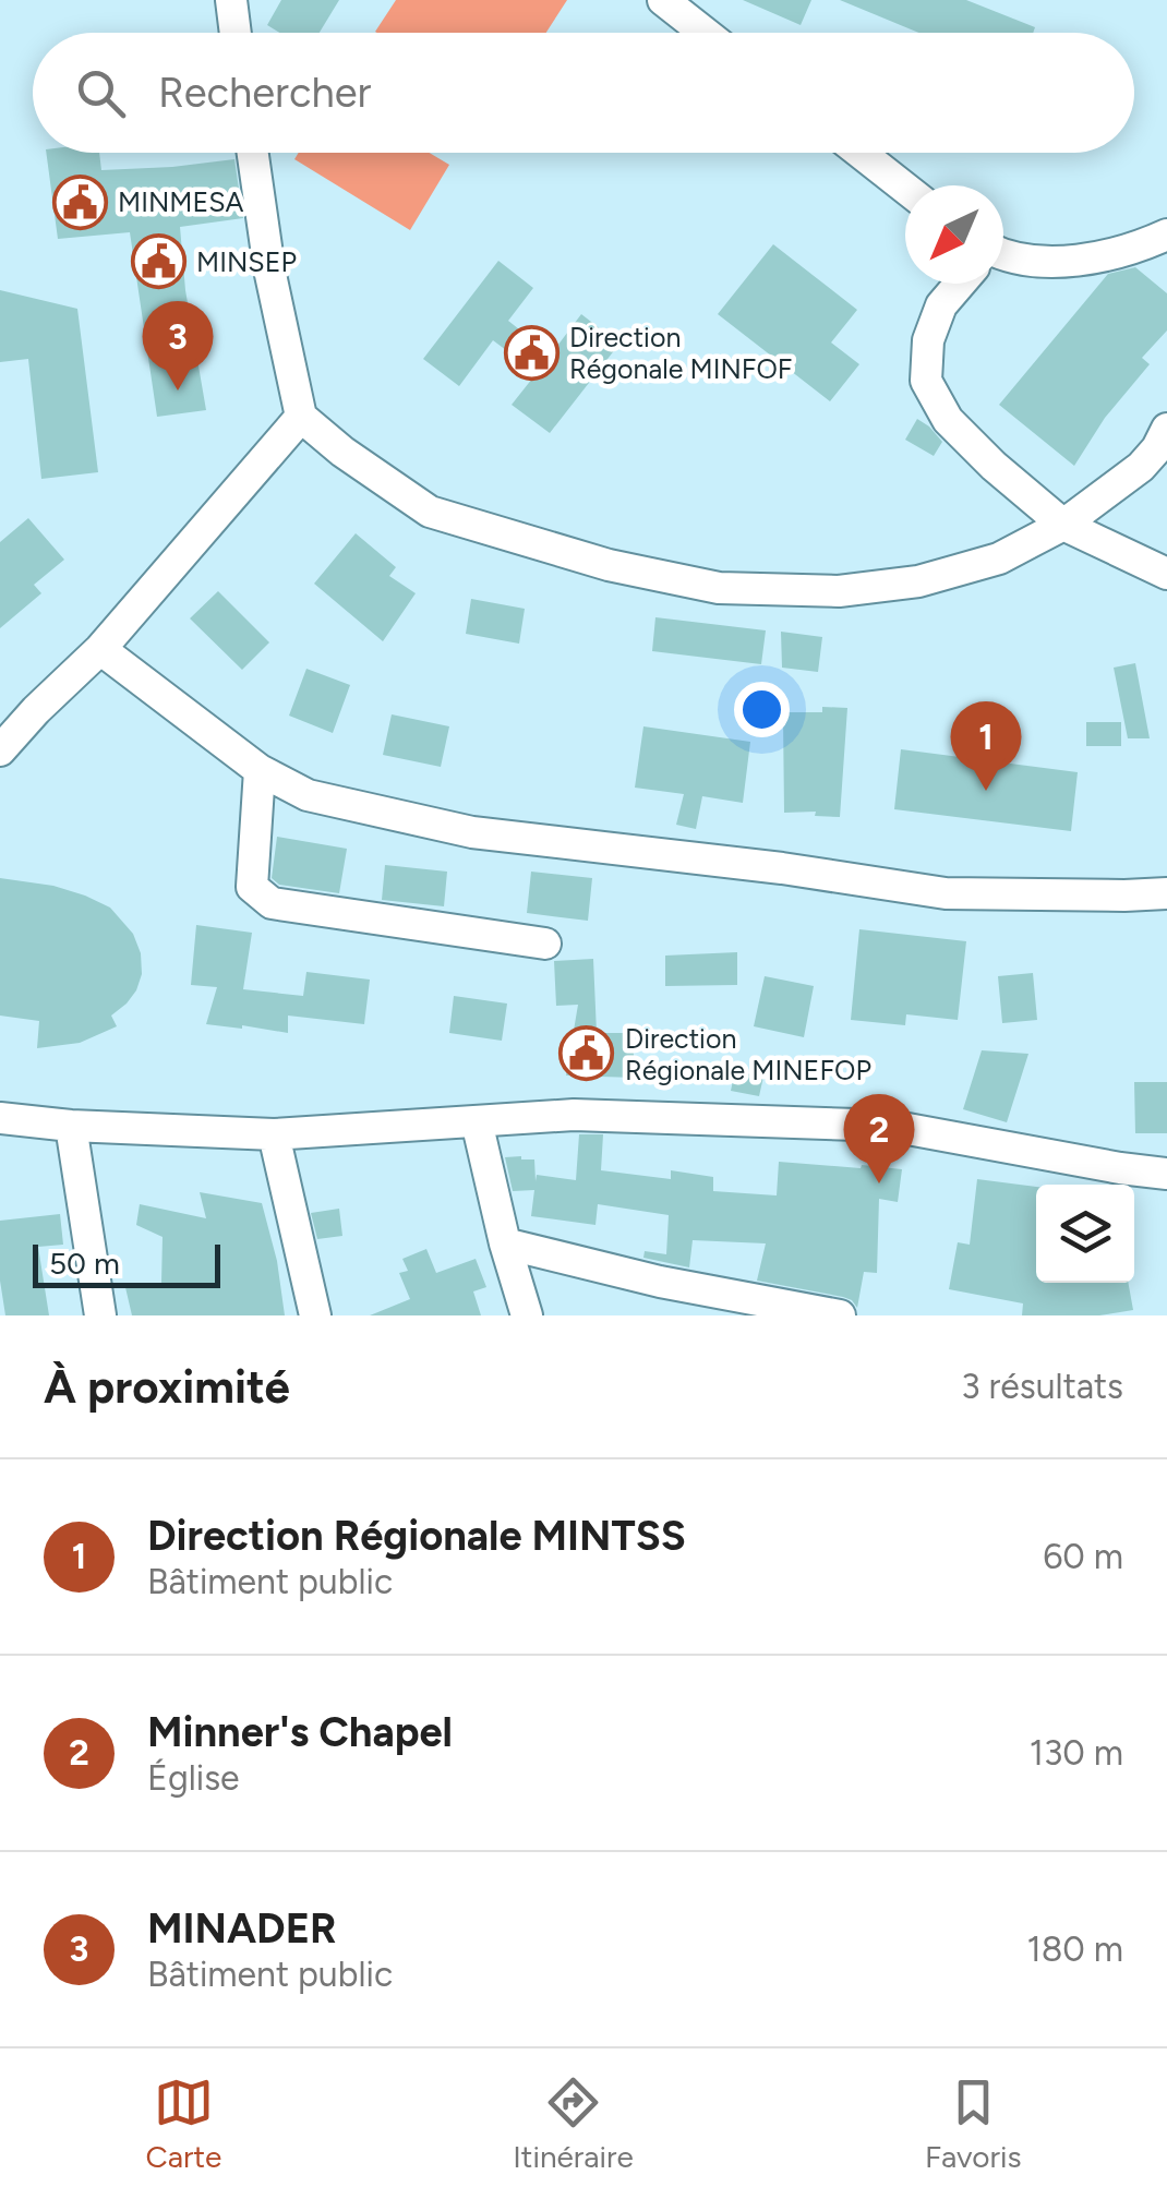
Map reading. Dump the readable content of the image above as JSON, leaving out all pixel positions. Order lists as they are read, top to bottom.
{
  "places": {
    "public building": [
      "MINMESA",
      "MINSEP",
      "Direction Régonale MINFOF",
      "Direction Régionale MINEFOP"
    ]
  },
  "scale_bar": "50 m",
  "north": "bottom left",
  "page": {
    "search": "Rechercher",
    "pins": ["3", "1", "2"],
    "scale": "50 m",
    "heading": ["À proximité", "3 résultats"],
    "list": [
      {
        "mark": "1",
        "name": "Direction Régionale MINTSS",
        "note": "Bâtiment public",
        "value": "60 m"
      },
      {
        "mark": "2",
        "name": "Minner's Chapel",
        "note": "Église",
        "value": "130 m"
      },
      {
        "mark": "3",
        "name": "MINADER",
        "note": "Bâtiment public",
        "value": "180 m"
      }
    ],
    "nav": ["Carte", "Itinéraire", "Favoris"]
  }
}
